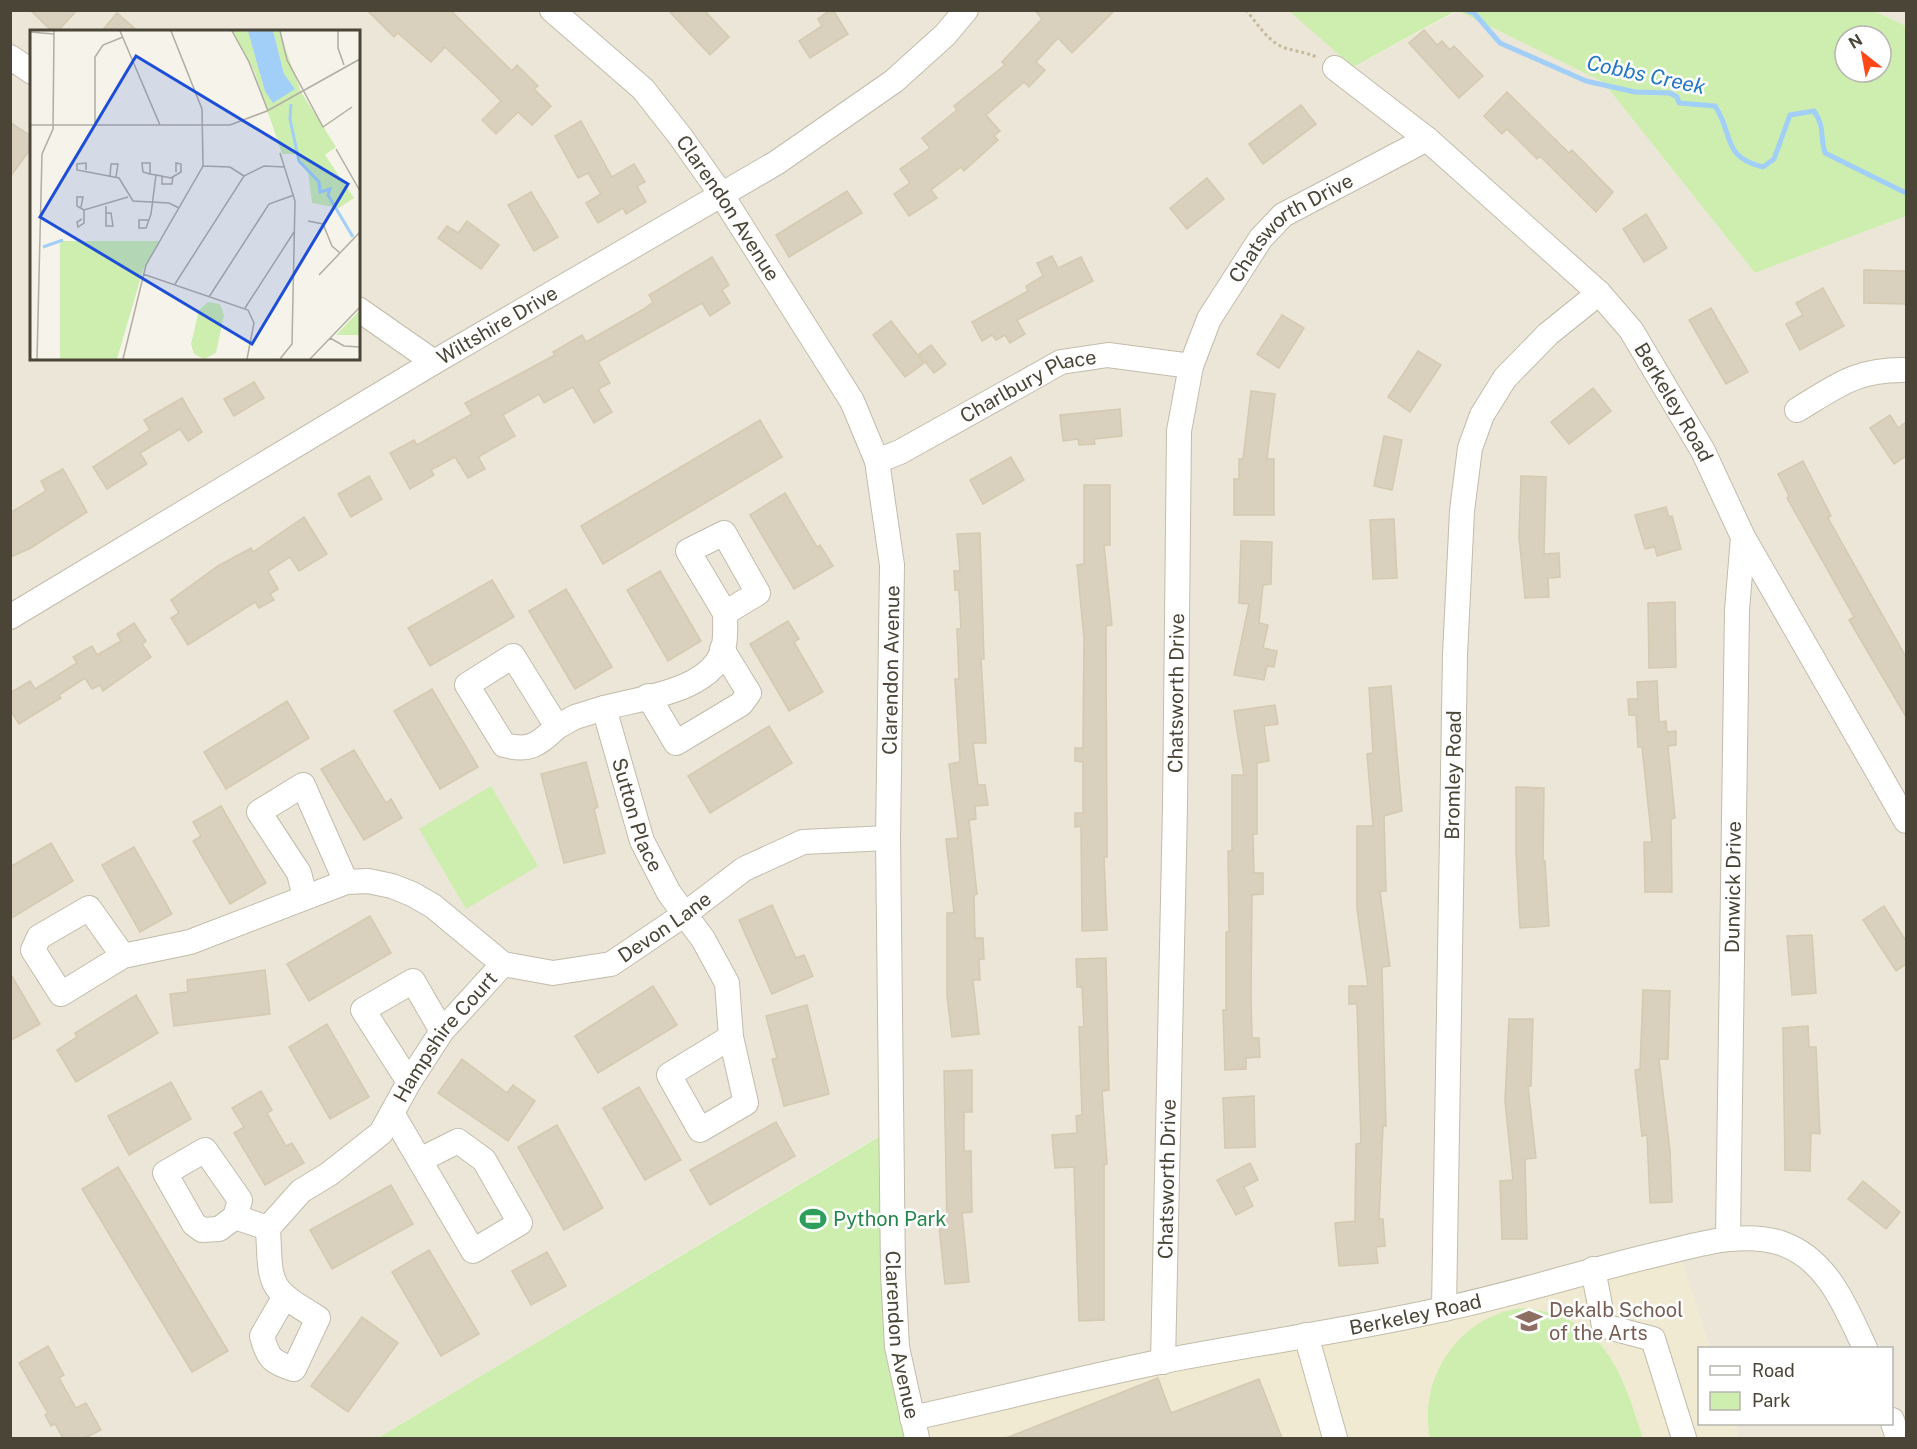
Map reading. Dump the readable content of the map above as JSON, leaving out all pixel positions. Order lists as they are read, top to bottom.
{
  "streets": {
    "street": [
      "Clarendon Avenue",
      "Chatsworth Drive",
      "Wiltshire Drive",
      "Charlbury Place",
      "Berkeley Road",
      "Bromley Road",
      "Sutton Place",
      "Dunwick Drive",
      "Devon Lane",
      "Hampshire Court"
    ]
  },
  "crossings": [
    ["Clarendon Avenue", "Wiltshire Drive"],
    ["Clarendon Avenue", "Charlbury Place"],
    ["Clarendon Avenue", "Berkeley Road"],
    ["Clarendon Avenue", "Devon Lane"],
    ["Chatsworth Drive", "Charlbury Place"],
    ["Chatsworth Drive", "Berkeley Road"],
    ["Berkeley Road", "Bromley Road"],
    ["Berkeley Road", "Dunwick Drive"],
    ["Sutton Place", "Devon Lane"],
    ["Devon Lane", "Hampshire Court"]
  ],
  "water": ["Cobbs Creek"],
  "places": {
    "sports": ["Python Park"],
    "school or university": ["Dekalb School of the Arts"]
  },
  "legend": ["Road", "Park"],
  "north": "top left"
}
